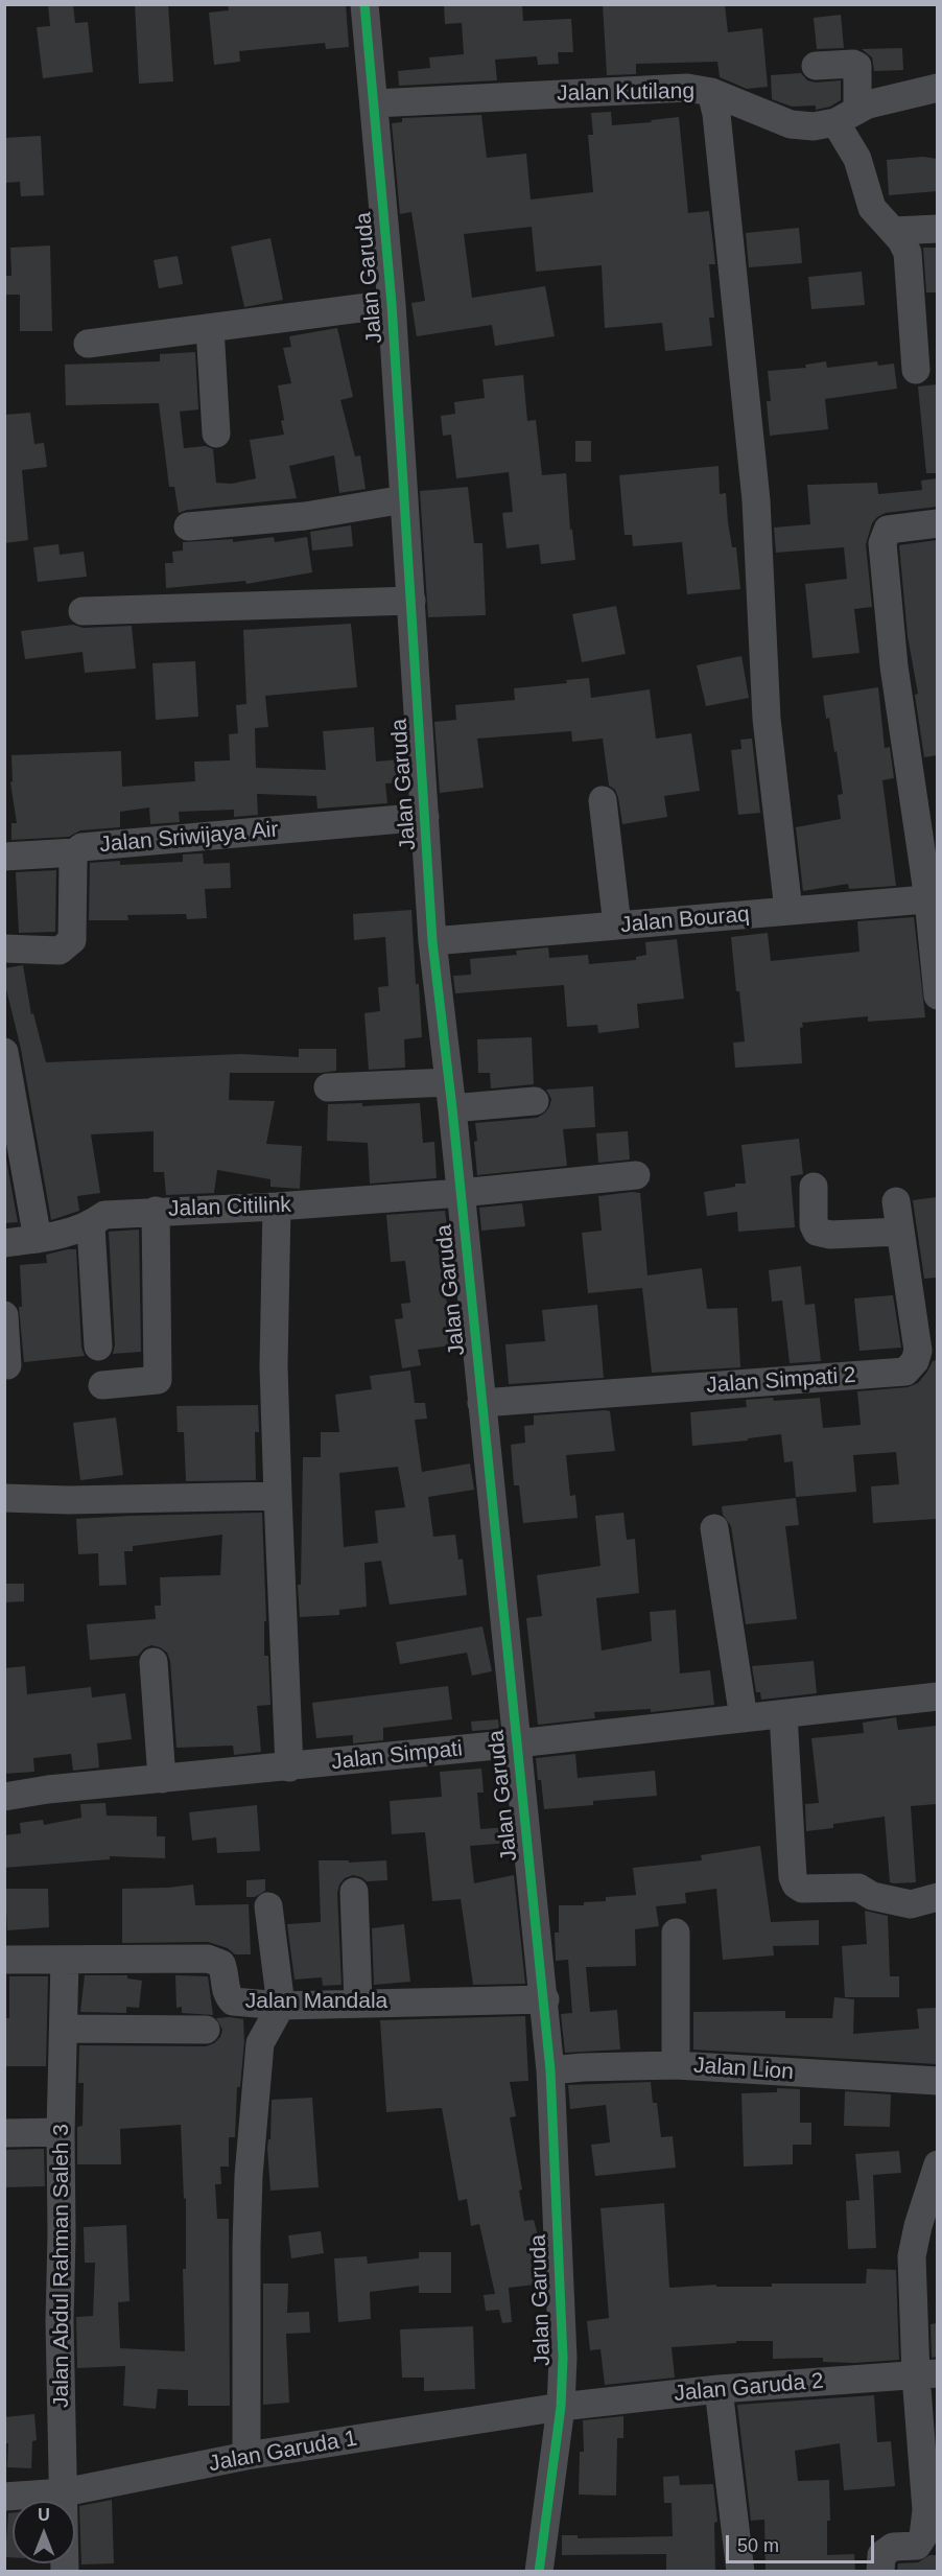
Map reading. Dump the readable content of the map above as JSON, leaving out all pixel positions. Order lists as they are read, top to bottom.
{
  "streets": {
    "street": [
      "Jalan Kutilang",
      "Jalan Garuda",
      "Jalan Sriwijaya Air",
      "Jalan Bouraq",
      "Jalan Citilink",
      "Jalan Simpati 2",
      "Jalan Simpati",
      "Jalan Mandala",
      "Jalan Lion",
      "Jalan Abdul Rahman Saleh 3",
      "Jalan Garuda 2",
      "Jalan Garuda 1"
    ]
  },
  "crossings": [
    ["Jalan Kutilang", "Jalan Garuda"],
    ["Jalan Garuda", "Jalan Sriwijaya Air"],
    ["Jalan Garuda", "Jalan Bouraq"],
    ["Jalan Garuda", "Jalan Citilink"],
    ["Jalan Garuda", "Jalan Simpati 2"],
    ["Jalan Garuda", "Jalan Simpati"],
    ["Jalan Garuda", "Jalan Mandala"],
    ["Jalan Garuda", "Jalan Lion"],
    ["Jalan Garuda", "Jalan Garuda 2"],
    ["Jalan Garuda", "Jalan Garuda 1"],
    ["Jalan Mandala", "Jalan Abdul Rahman Saleh 3"],
    ["Jalan Abdul Rahman Saleh 3", "Jalan Garuda 1"],
    ["Jalan Garuda 2", "Jalan Garuda 1"]
  ],
  "scale_bar": "50 m",
  "north": "top"
}
